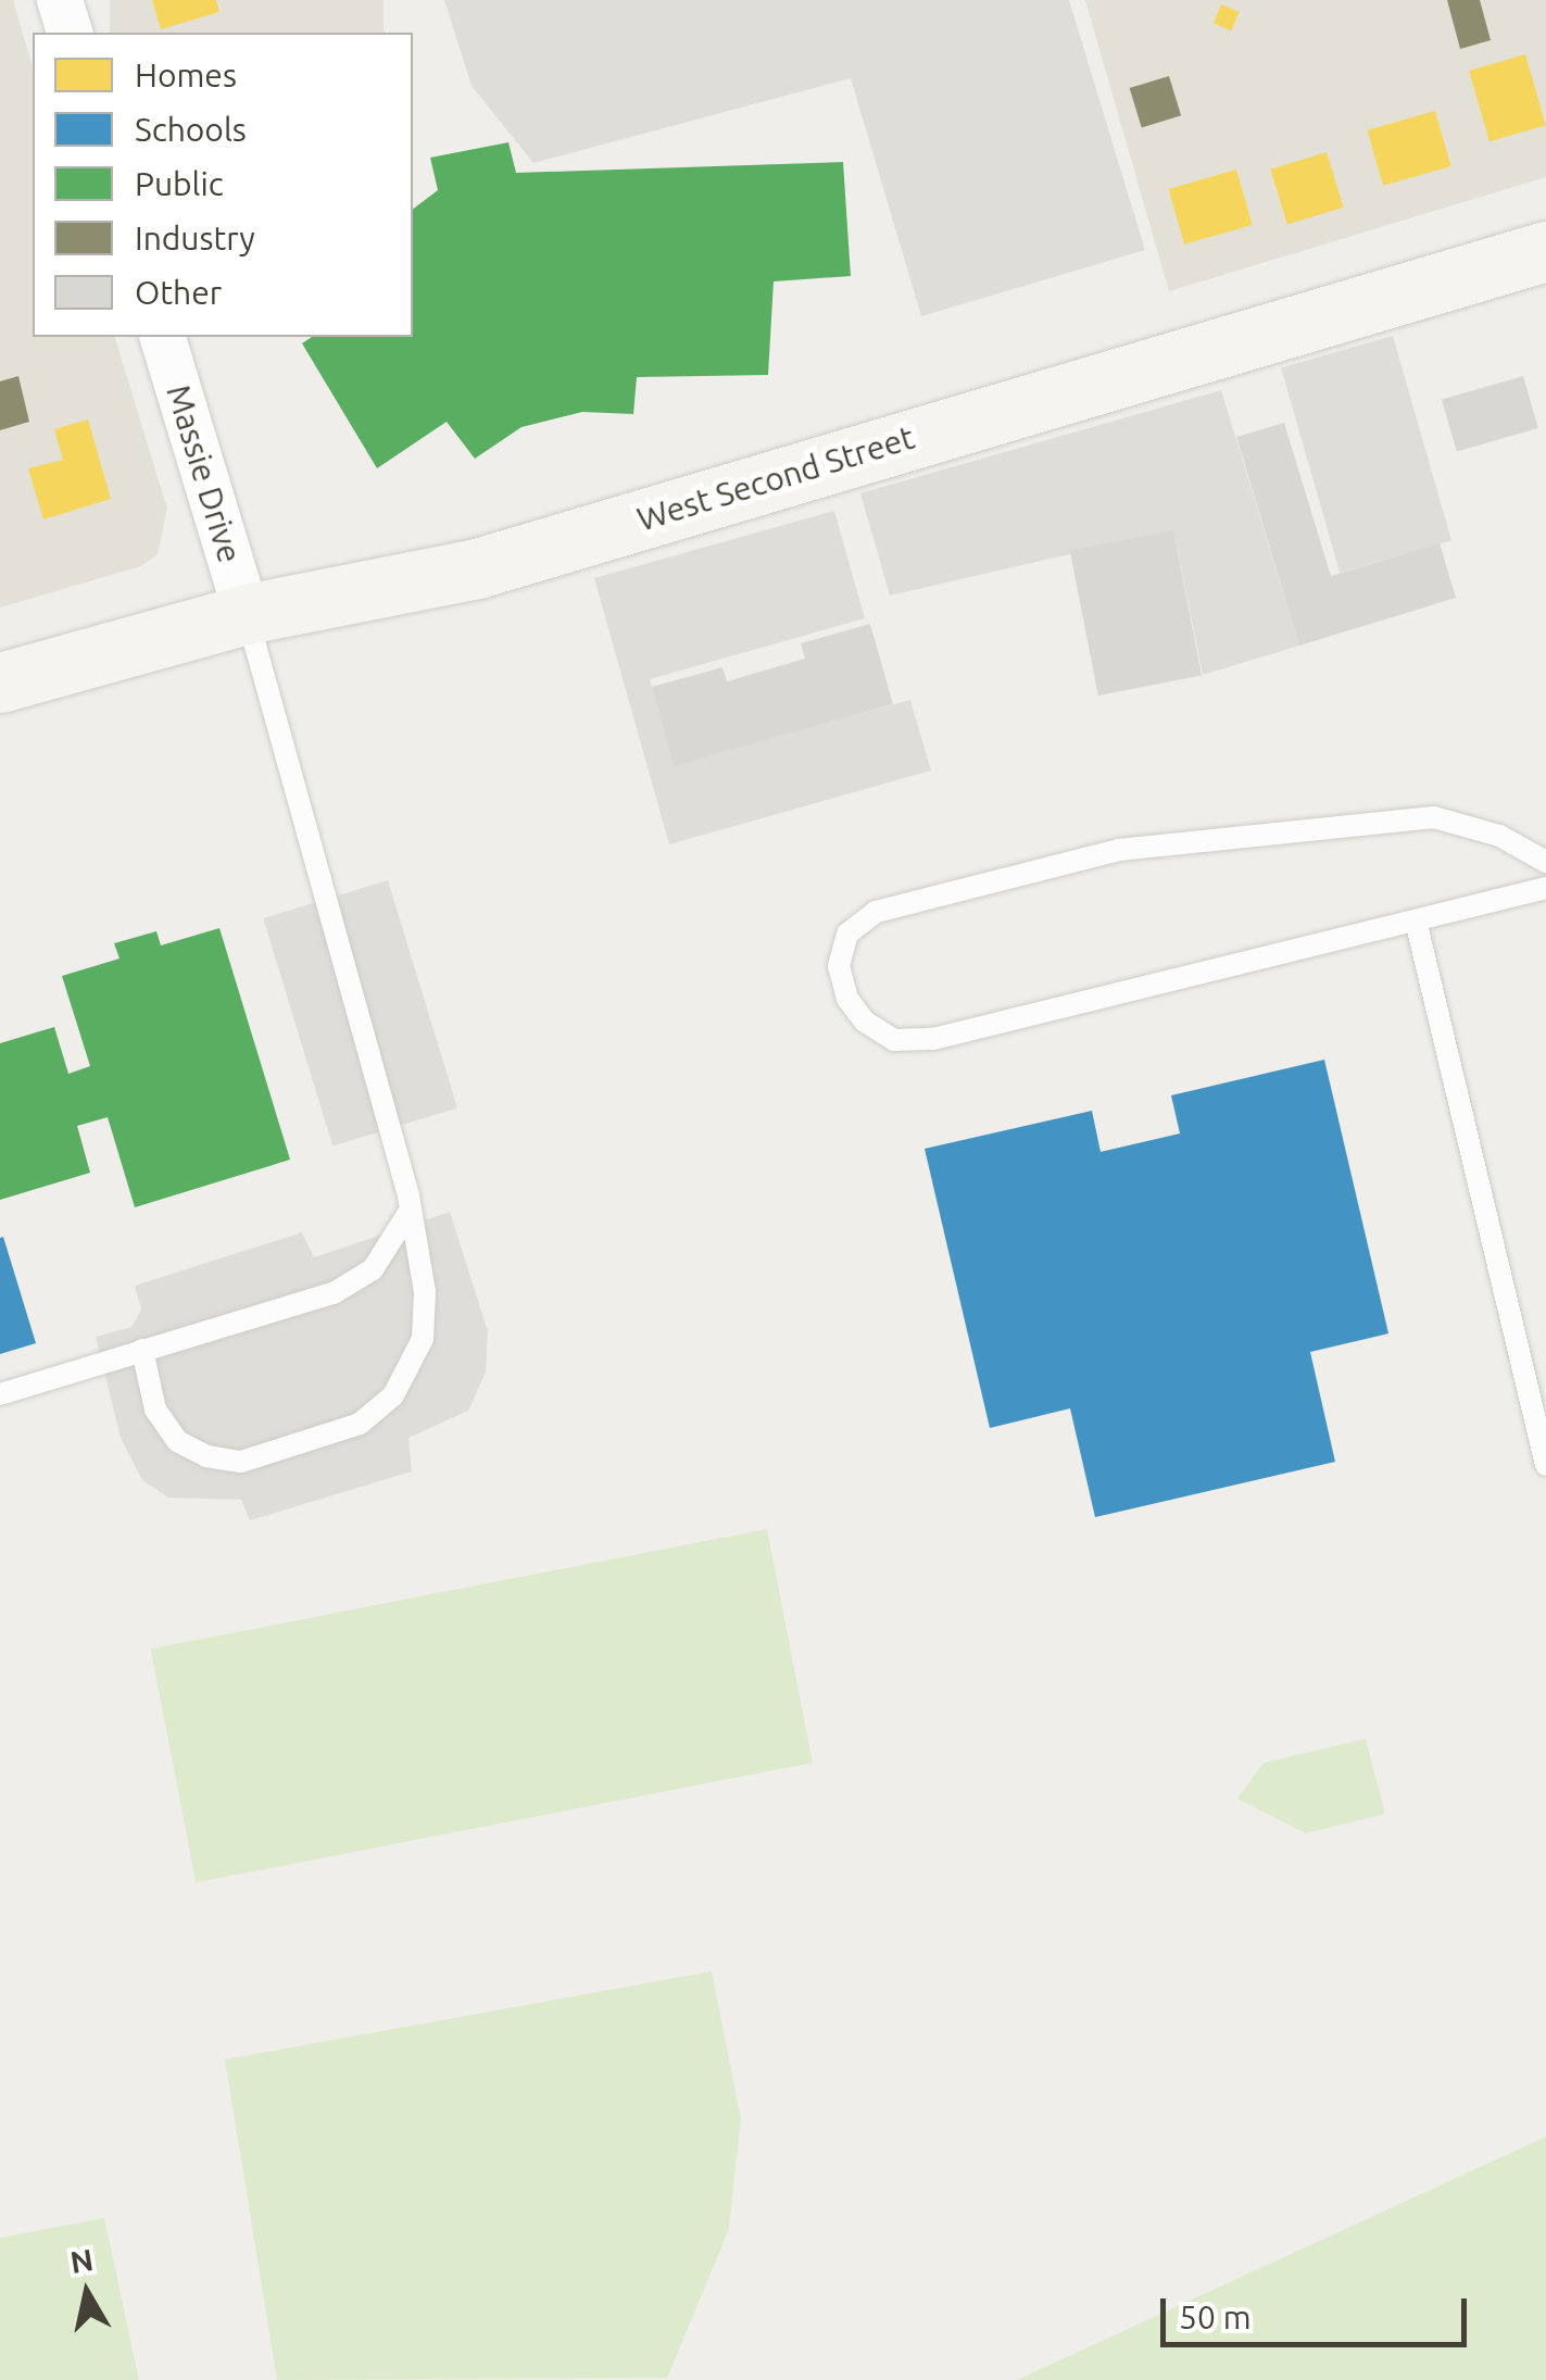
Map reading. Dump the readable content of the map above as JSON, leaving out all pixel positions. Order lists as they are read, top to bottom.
{
  "streets": {
    "main road": ["West Second Street"],
    "street": ["Massie Drive"]
  },
  "crossings": [
    ["Massie Drive", "West Second Street"]
  ],
  "legend": [
    "Homes",
    "Schools",
    "Public",
    "Industry",
    "Other"
  ],
  "scale_bar": "50 m",
  "north": "top"
}
